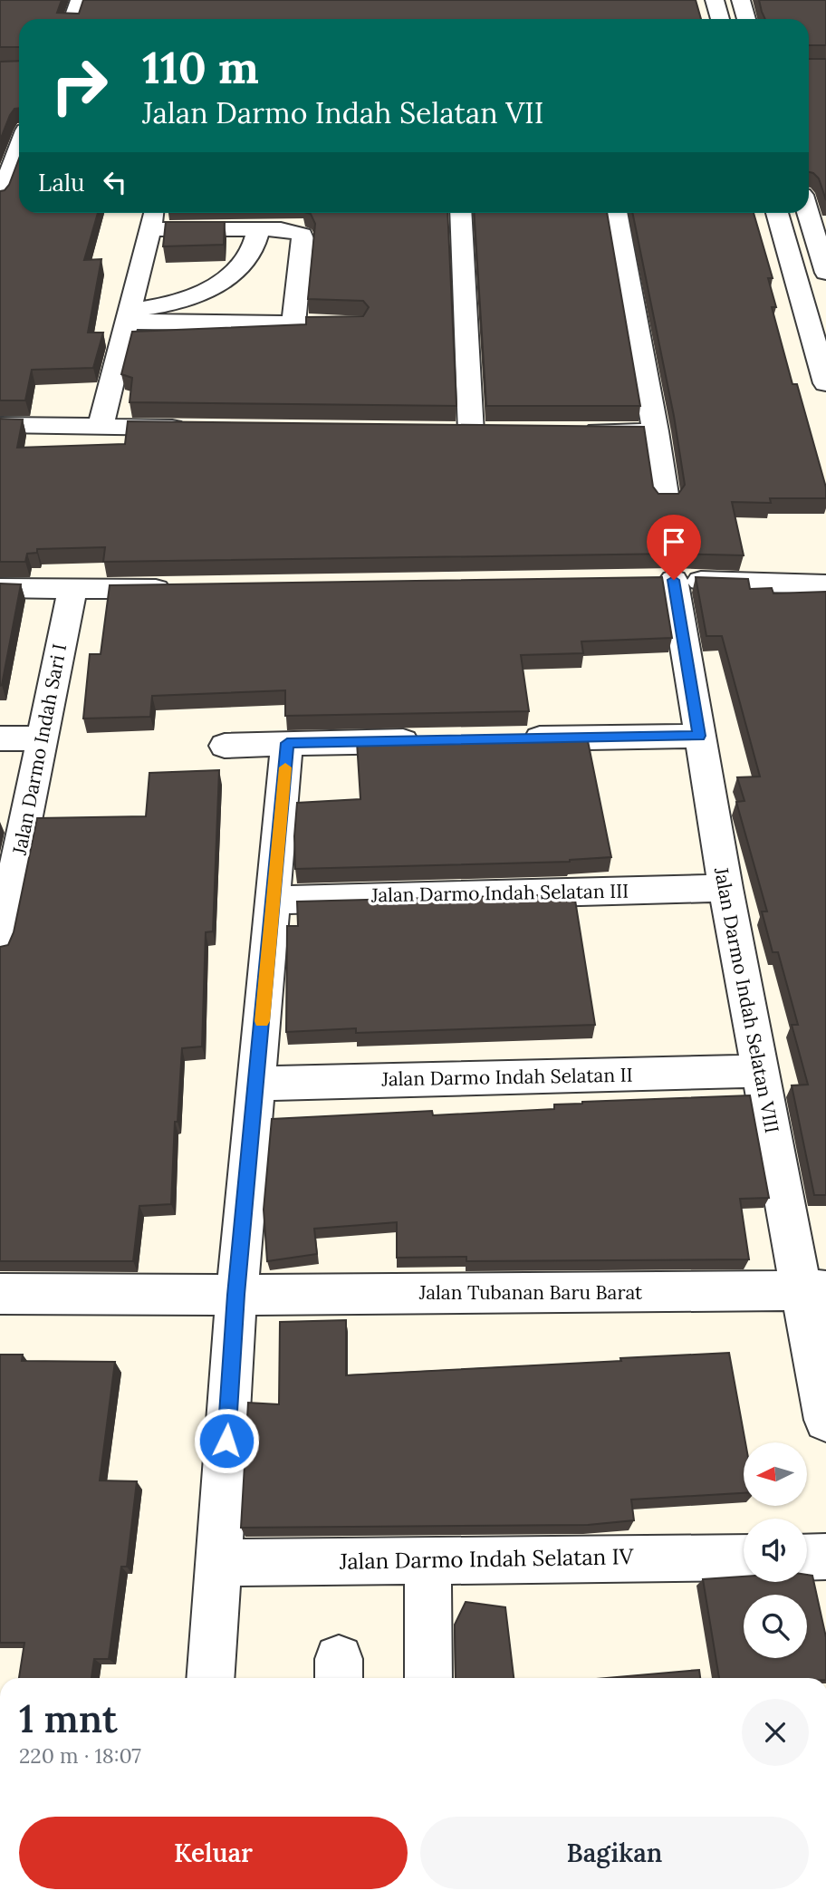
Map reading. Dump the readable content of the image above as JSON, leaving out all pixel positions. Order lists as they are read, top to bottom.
{
  "streets": {
    "street": [
      "Jalan Darmo Indah Sari I",
      "Jalan Darmo Indah Selatan III",
      "Jalan Darmo Indah Selatan VIII",
      "Jalan Darmo Indah Selatan II",
      "Jalan Tubanan Baru Barat",
      "Jalan Darmo Indah Selatan IV"
    ]
  },
  "crossings": [
    ["Jalan Darmo Indah Selatan III", "Jalan Darmo Indah Selatan VIII"],
    ["Jalan Darmo Indah Selatan VIII", "Jalan Darmo Indah Selatan II"],
    ["Jalan Darmo Indah Selatan VIII", "Jalan Tubanan Baru Barat"]
  ],
  "north": "left",
  "page": {
    "turn": ["110 m", "Jalan Darmo Indah Selatan VII"],
    "then": "Lalu",
    "heading": ["1 mnt", "220 m · 18:07"],
    "buttons": ["Keluar", "Bagikan"]
  }
}
